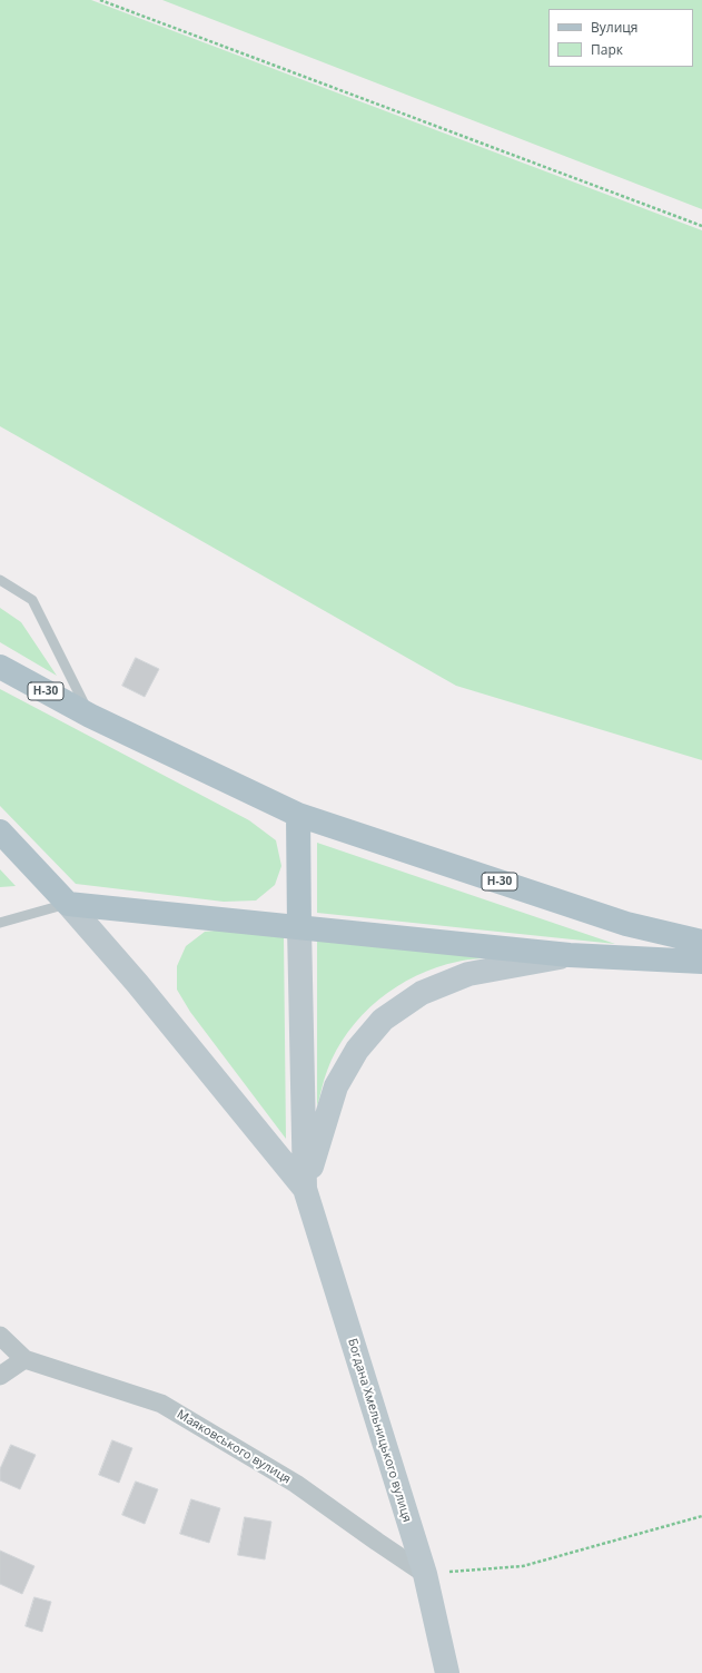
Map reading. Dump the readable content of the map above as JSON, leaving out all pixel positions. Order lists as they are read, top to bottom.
{
  "streets": {
    "main road": ["Н-30"],
    "street": ["Богдана Хмельницького вулиця", "Маяковського вулиця"]
  },
  "crossings": [
    ["Богдана Хмельницького вулиця", "Маяковського вулиця"]
  ],
  "legend": ["Вулиця", "Парк"]
}
